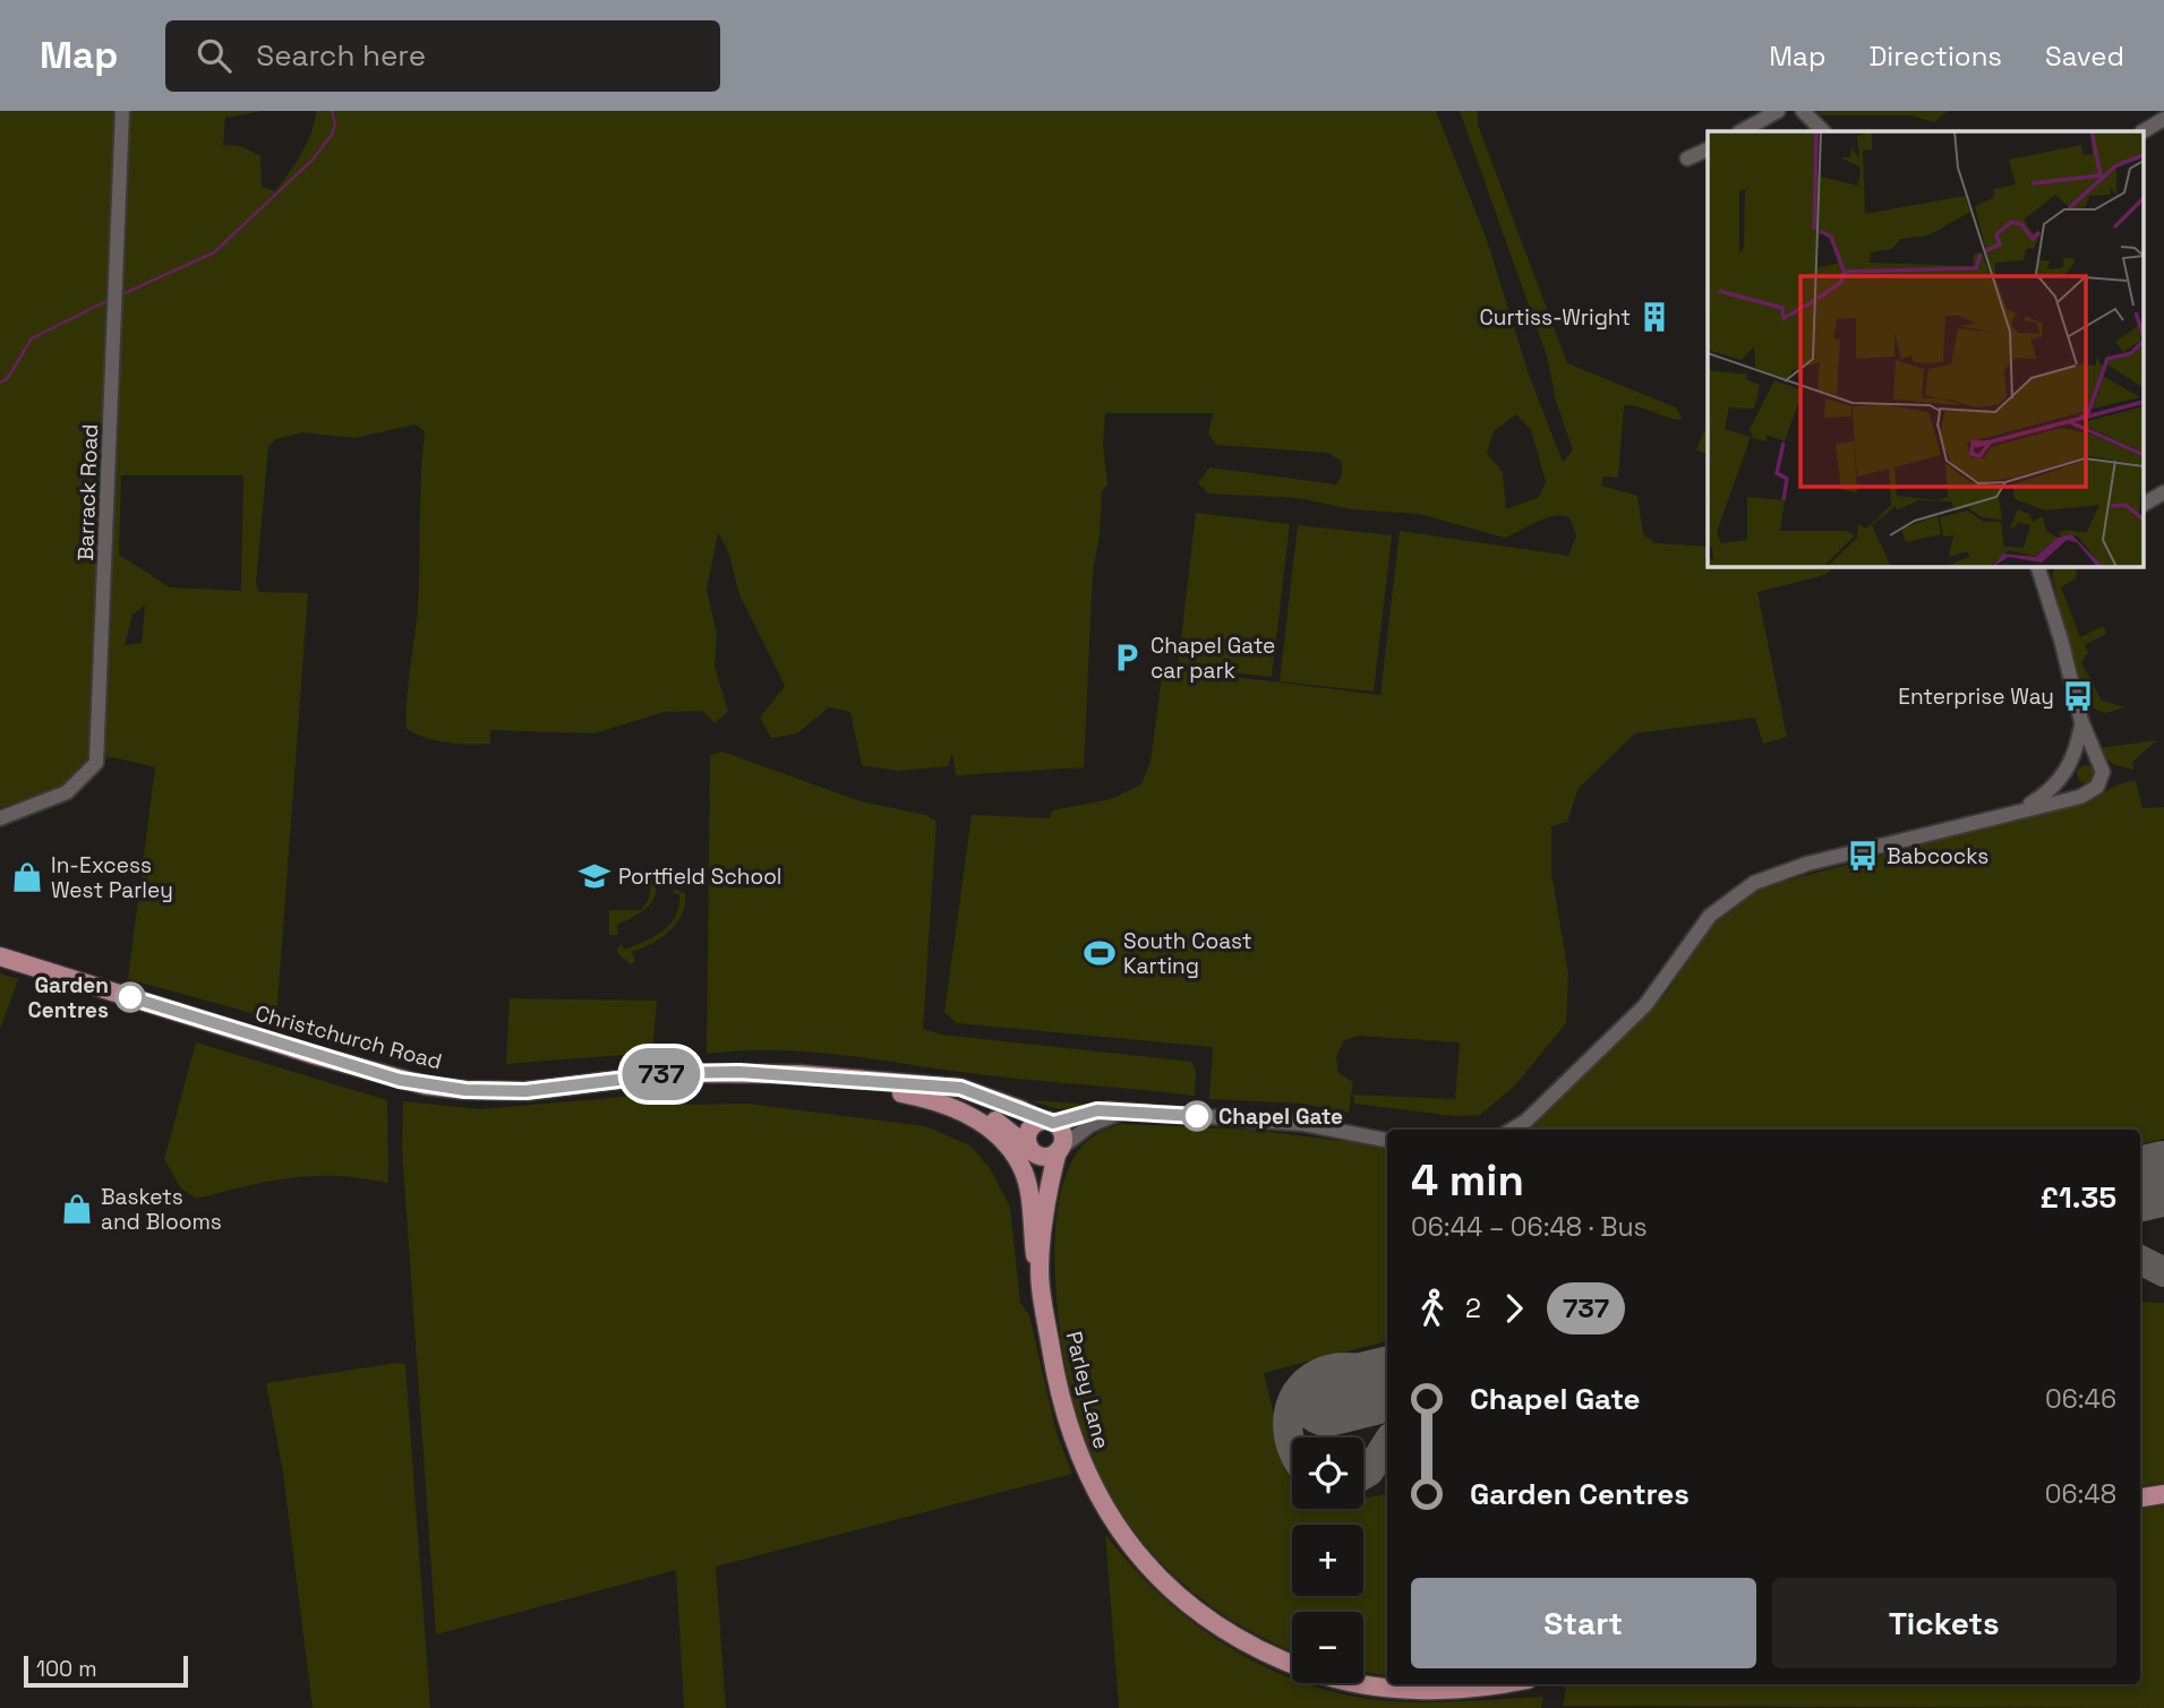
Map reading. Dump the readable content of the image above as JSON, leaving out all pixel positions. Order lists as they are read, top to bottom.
{
  "streets": {
    "main road": ["Christchurch Road", "Parley Lane"],
    "street": ["Barrack Road"]
  },
  "crossings": [
    ["Christchurch Road", "Parley Lane"]
  ],
  "places": {
    "building": ["Curtiss-Wright"],
    "parking": ["Chapel Gate car park"],
    "bus stop": ["Enterprise Way", "Babcocks"],
    "school or university": ["Portfield School"],
    "shop": ["In-Excess West Parley", "Baskets and Blooms"],
    "sports": ["South Coast Karting"],
    "other": ["Garden Centres", "Chapel Gate"]
  },
  "lines": ["bus line 737"],
  "scale_bar": "100 m",
  "page": {
    "header": "Map",
    "search": "Search here",
    "nav": ["Map", "Directions", "Saved"],
    "on_map": "737",
    "heading": ["4 min", "06:44 – 06:48 · Bus", "£1.35"],
    "legs": ["2", "737"],
    "list": [
      {
        "name": "Chapel Gate",
        "value": "06:46"
      },
      {
        "name": "Garden Centres",
        "value": "06:48"
      }
    ],
    "map_buttons": ["+", "−"],
    "buttons": ["Start", "Tickets"],
    "scale": "100 m"
  }
}
